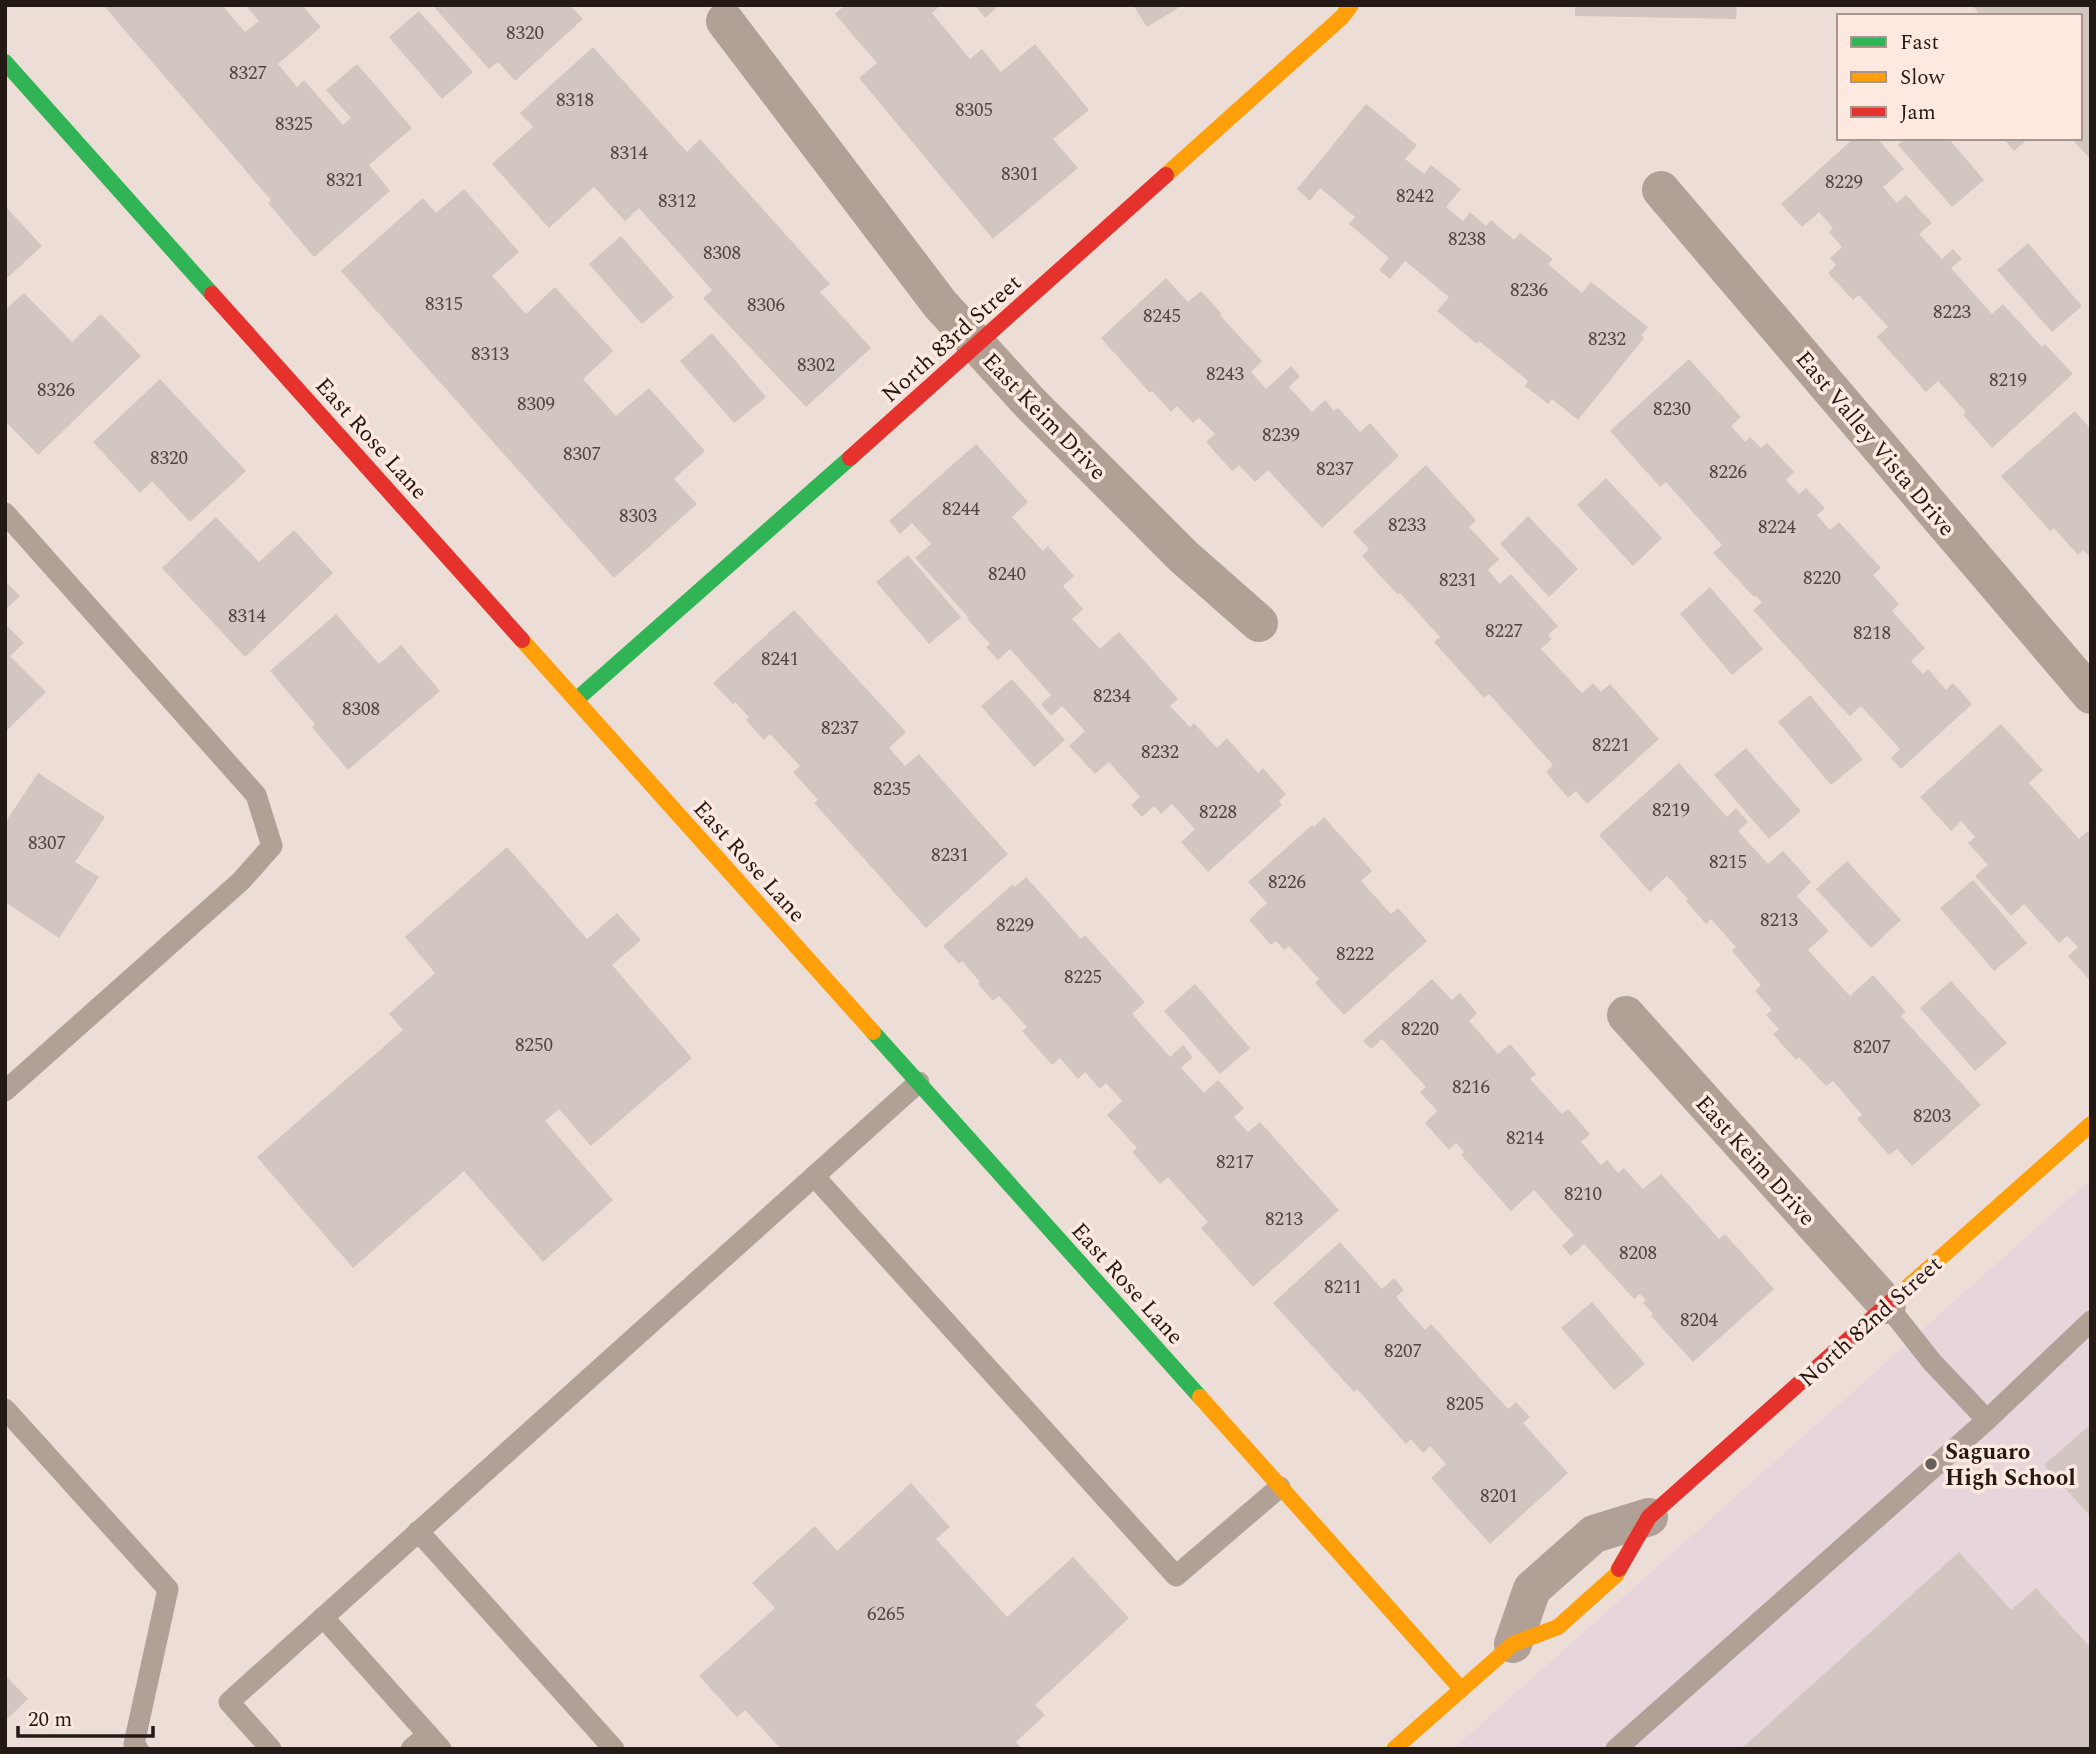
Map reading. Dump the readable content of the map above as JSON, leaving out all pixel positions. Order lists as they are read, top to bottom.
{
  "streets": {
    "street": [
      "North 83rd Street",
      "East Keim Drive",
      "East Rose Lane",
      "East Valley Vista Drive",
      "North 82nd Street"
    ]
  },
  "crossings": [
    ["North 83rd Street", "East Keim Drive"],
    ["North 83rd Street", "East Rose Lane"],
    ["East Keim Drive", "North 82nd Street"],
    ["East Rose Lane", "North 82nd Street"]
  ],
  "places": ["Saguaro High School"],
  "house_numbers": [
    "8320",
    "8327",
    "8318",
    "8305",
    "8325",
    "8314",
    "8301",
    "8321",
    "8229",
    "8242",
    "8312",
    "8238",
    "8308",
    "8236",
    "8315",
    "8306",
    "8223",
    "8245",
    "8232",
    "8313",
    "8302",
    "8243",
    "8219",
    "8326",
    "8309",
    "8230",
    "8239",
    "8307",
    "8320",
    "8237",
    "8226",
    "8244",
    "8303",
    "8233",
    "8224",
    "8240",
    "8220",
    "8231",
    "8314",
    "8227",
    "8218",
    "8241",
    "8234",
    "8308",
    "8237",
    "8221",
    "8232",
    "8235",
    "8219",
    "8228",
    "8307",
    "8231",
    "8215",
    "8226",
    "8213",
    "8229",
    "8222",
    "8225",
    "8220",
    "8250",
    "8207",
    "8216",
    "8203",
    "8214",
    "8217",
    "8210",
    "8213",
    "8208",
    "8211",
    "8204",
    "8207",
    "8205",
    "8201",
    "6265"
  ],
  "legend": ["Fast", "Slow", "Jam"],
  "scale_bar": "20 m"
}
